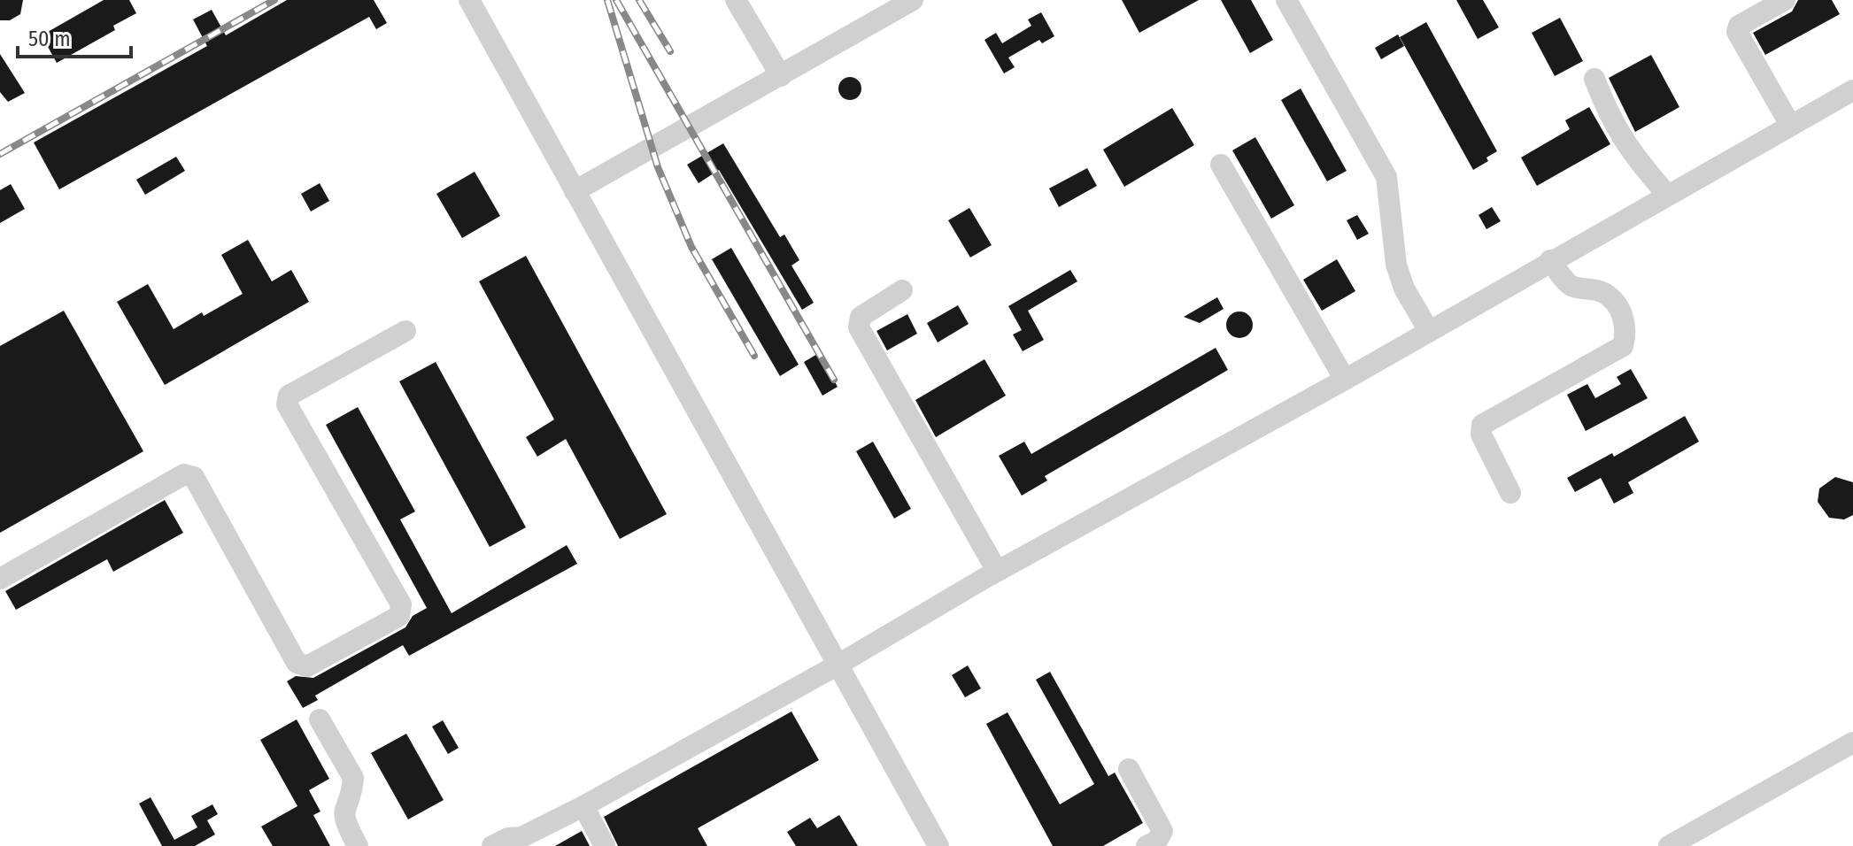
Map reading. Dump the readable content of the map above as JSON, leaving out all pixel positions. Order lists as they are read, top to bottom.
{
  "scale_bar": "50 m"
}
